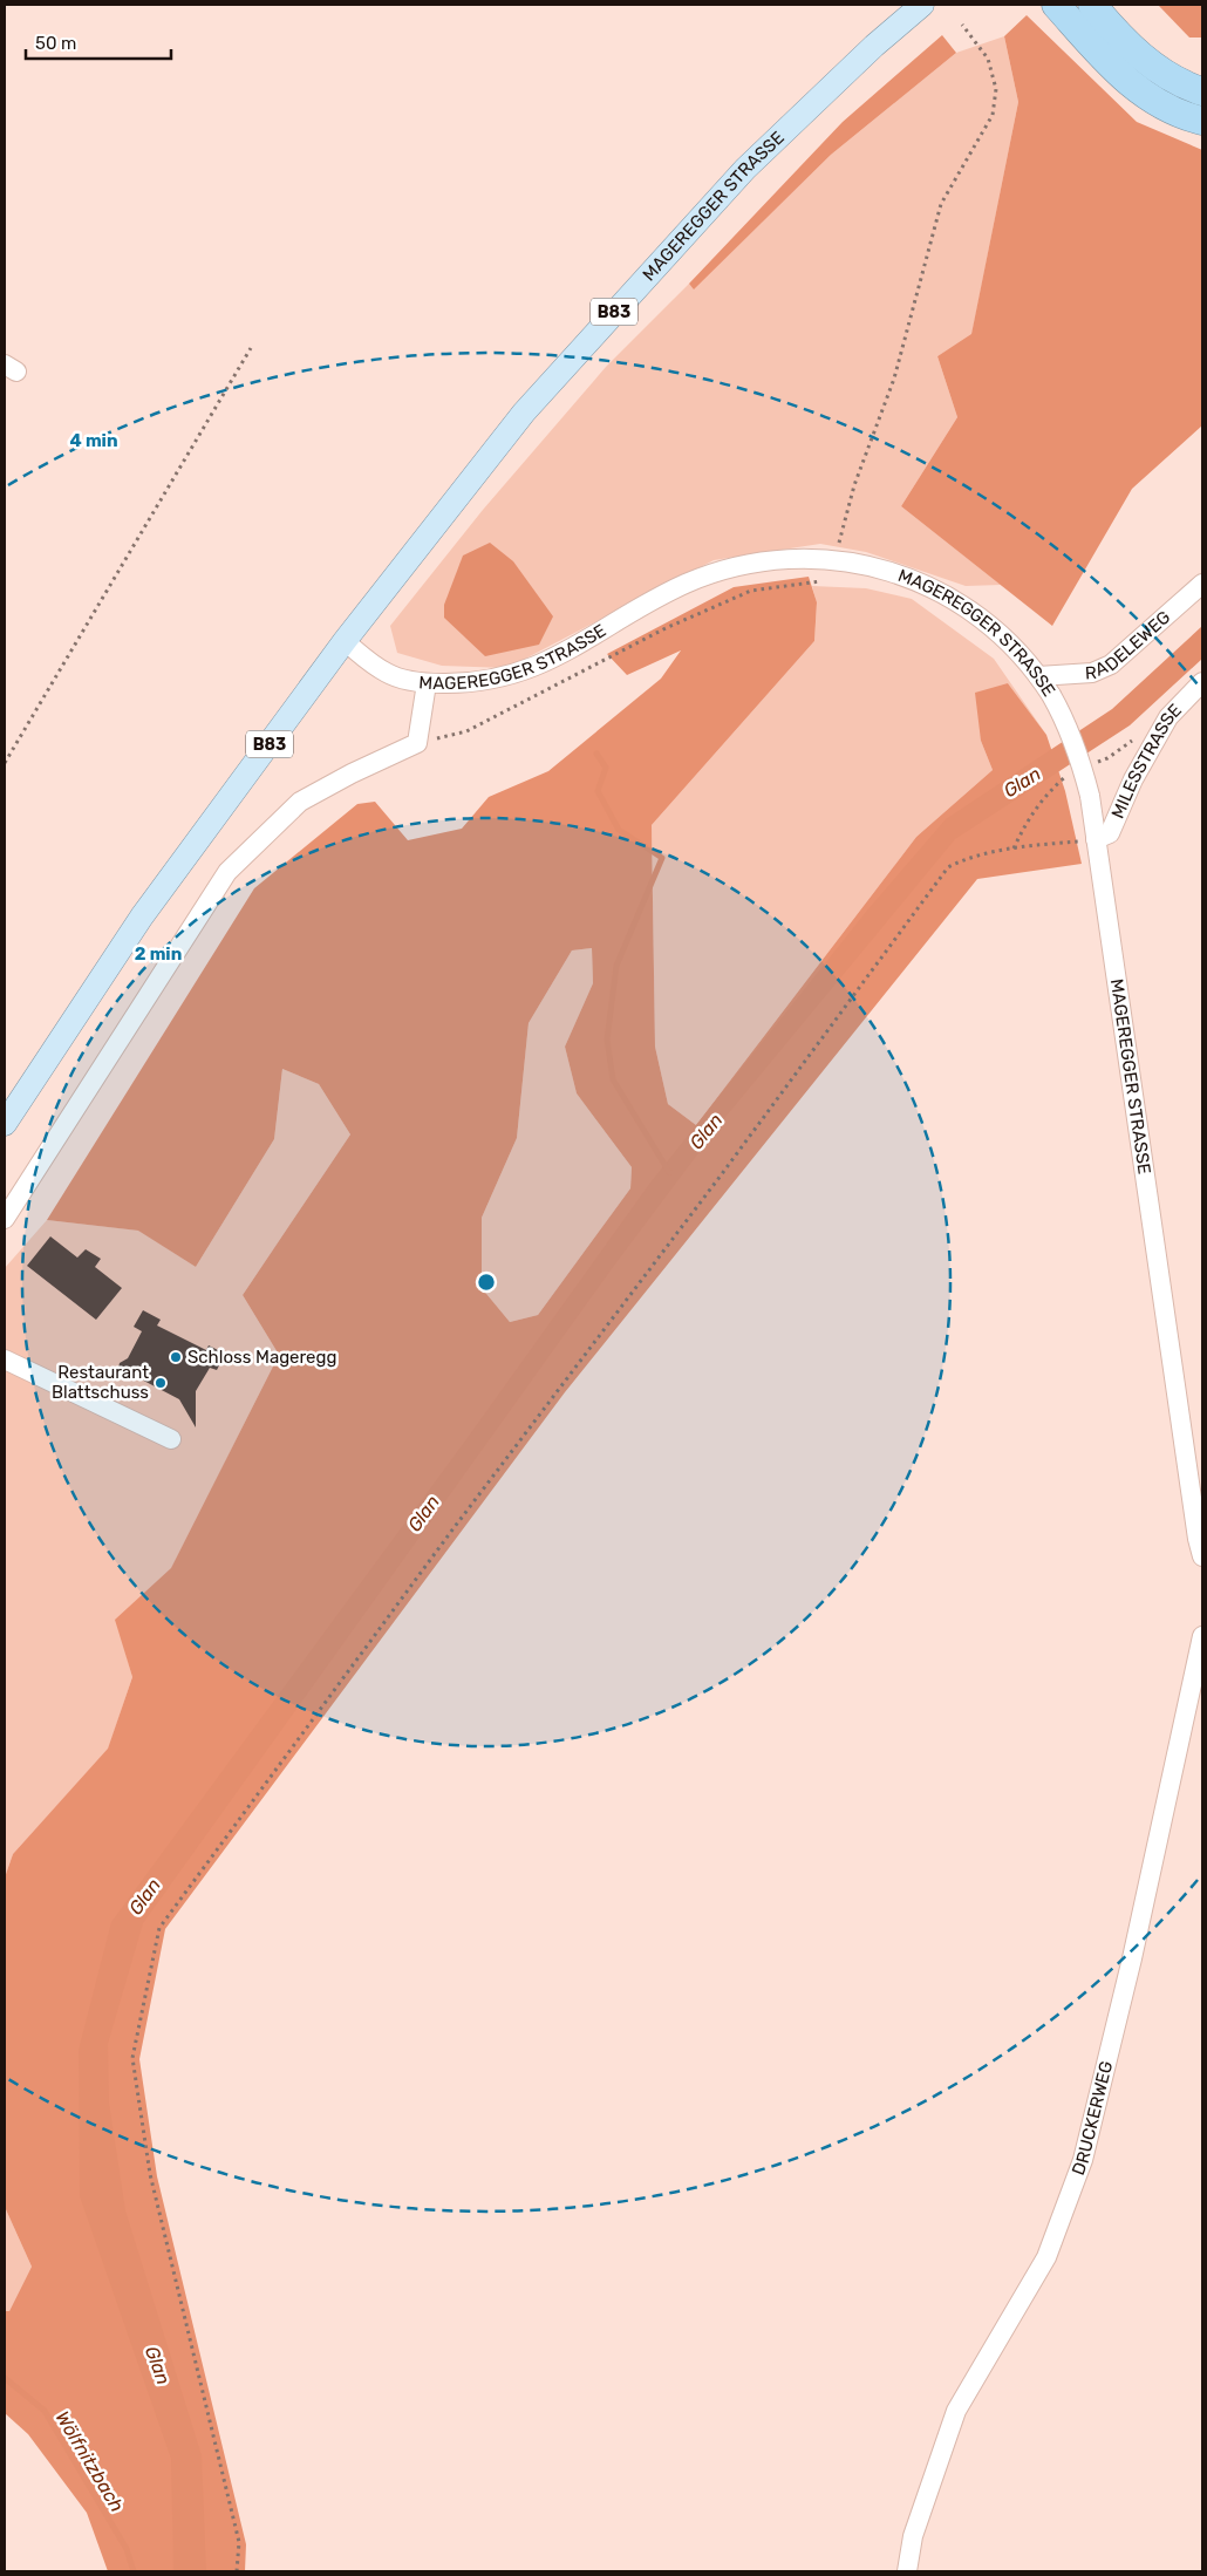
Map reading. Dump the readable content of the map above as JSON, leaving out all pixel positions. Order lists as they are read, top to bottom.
{
  "streets": {
    "main road": ["MAGEREGGER STRASSE", "B83"],
    "street": ["RADELEWEG", "MILESSTRASSE", "DRUCKERWEG"]
  },
  "crossings": [
    ["MAGEREGGER STRASSE", "RADELEWEG"],
    ["MAGEREGGER STRASSE", "MILESSTRASSE"]
  ],
  "water": ["Glan", "Wölfnitzbach"],
  "places": ["Schloss Mageregg", "Restaurant Blattschuss"],
  "scale_bar": "50 m",
  "rings": ["4 min", "2 min"]
}
